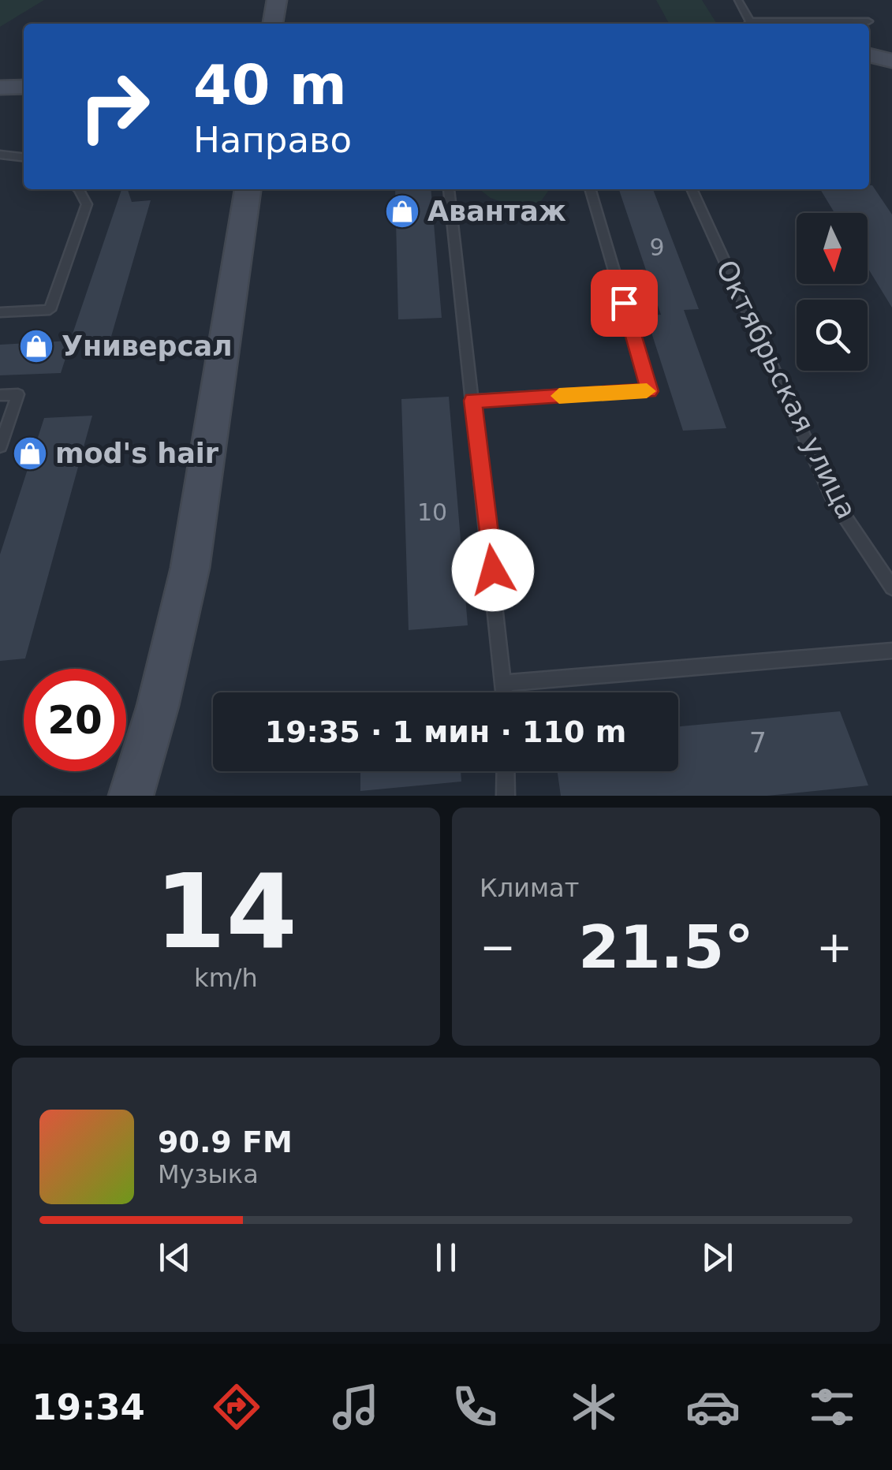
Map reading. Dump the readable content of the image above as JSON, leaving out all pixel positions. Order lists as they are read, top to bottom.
{
  "streets": {
    "lane": ["Октябрьская улица"]
  },
  "places": {
    "shop": ["Авантаж", "Универсал", "mod's hair"]
  },
  "house_numbers": ["9", "10", "7"],
  "north": "bottom",
  "page": {
    "turn": ["40 m", "Направо"],
    "limit": "20",
    "trip": "19:35 · 1 мин · 110 m",
    "tile": [
      ["14", "km/h"],
      "Климат"
    ],
    "heat": ["−", "21.5°", "+"],
    "song": ["90.9 FM", "Музыка"],
    "tabs": "19:34"
  }
}
